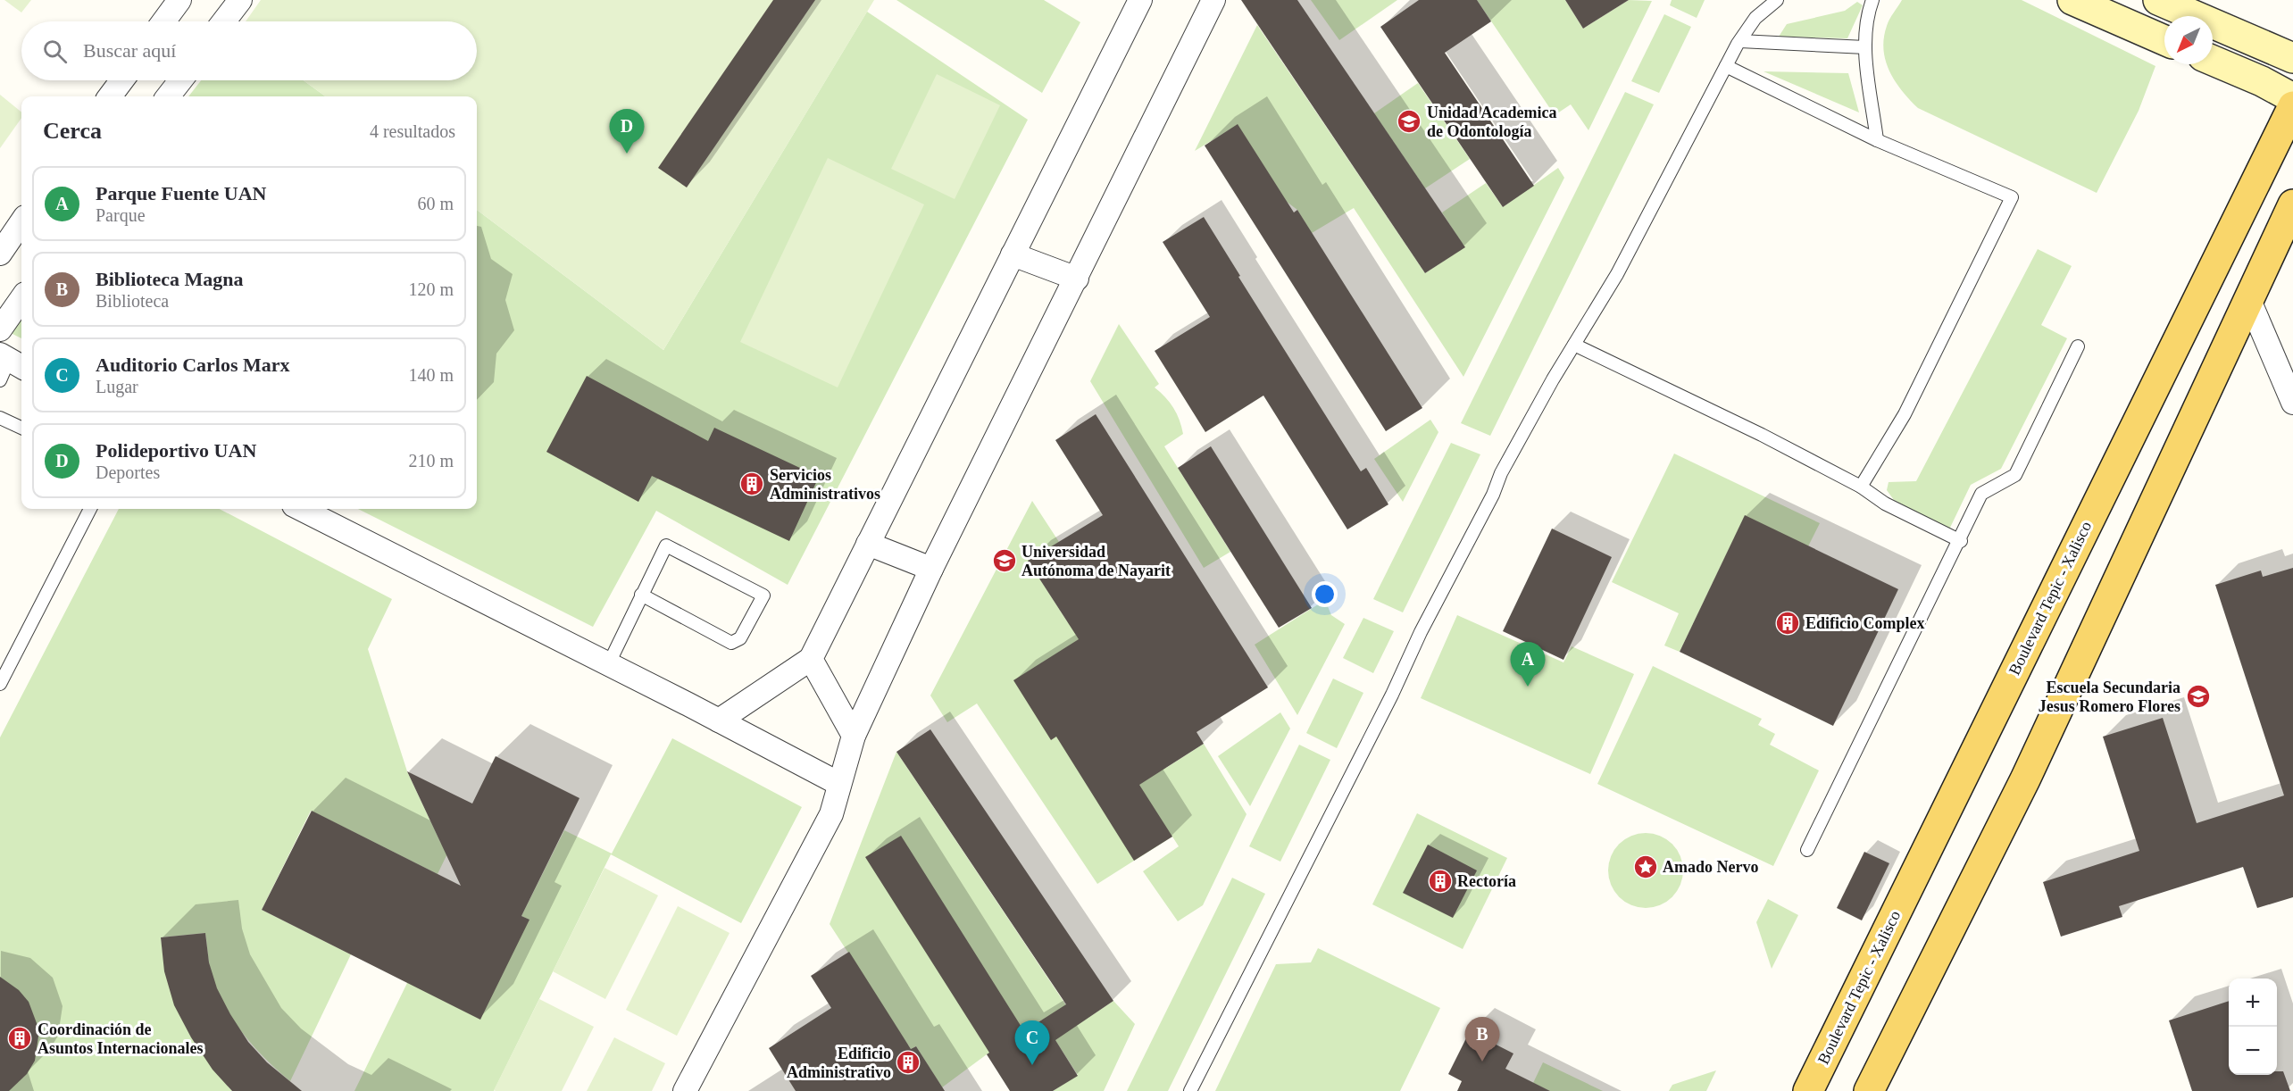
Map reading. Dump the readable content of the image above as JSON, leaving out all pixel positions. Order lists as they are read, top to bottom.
{
  "streets": {
    "main road": ["Boulevard Tepic - Xalisco"]
  },
  "places": {
    "school or university": ["Unidad Academica de Odontología", "Universidad Autónoma de Nayarit", "Escuela Secundaria Jesus Romero Flores"],
    "building": [
      "Servicios Administrativos",
      "Edificio Complex",
      "Rectoría",
      "Coordinación de Asuntos Internacionales",
      "Edificio Administrativo"
    ],
    "place": ["Amado Nervo"]
  },
  "north": "bottom left",
  "page": {
    "search": "Buscar aquí",
    "heading": ["Cerca", "4 resultados"],
    "pins": [
      "D",
      "A",
      "B",
      "C"
    ],
    "list": [
      {
        "mark": "A",
        "name": "Parque Fuente UAN",
        "note": "Parque",
        "value": "60 m"
      },
      {
        "mark": "B",
        "name": "Biblioteca Magna",
        "note": "Biblioteca",
        "value": "120 m"
      },
      {
        "mark": "C",
        "name": "Auditorio Carlos Marx",
        "note": "Lugar",
        "value": "140 m"
      },
      {
        "mark": "D",
        "name": "Polideportivo UAN",
        "note": "Deportes",
        "value": "210 m"
      }
    ],
    "map_buttons": ["+", "−"]
  }
}
